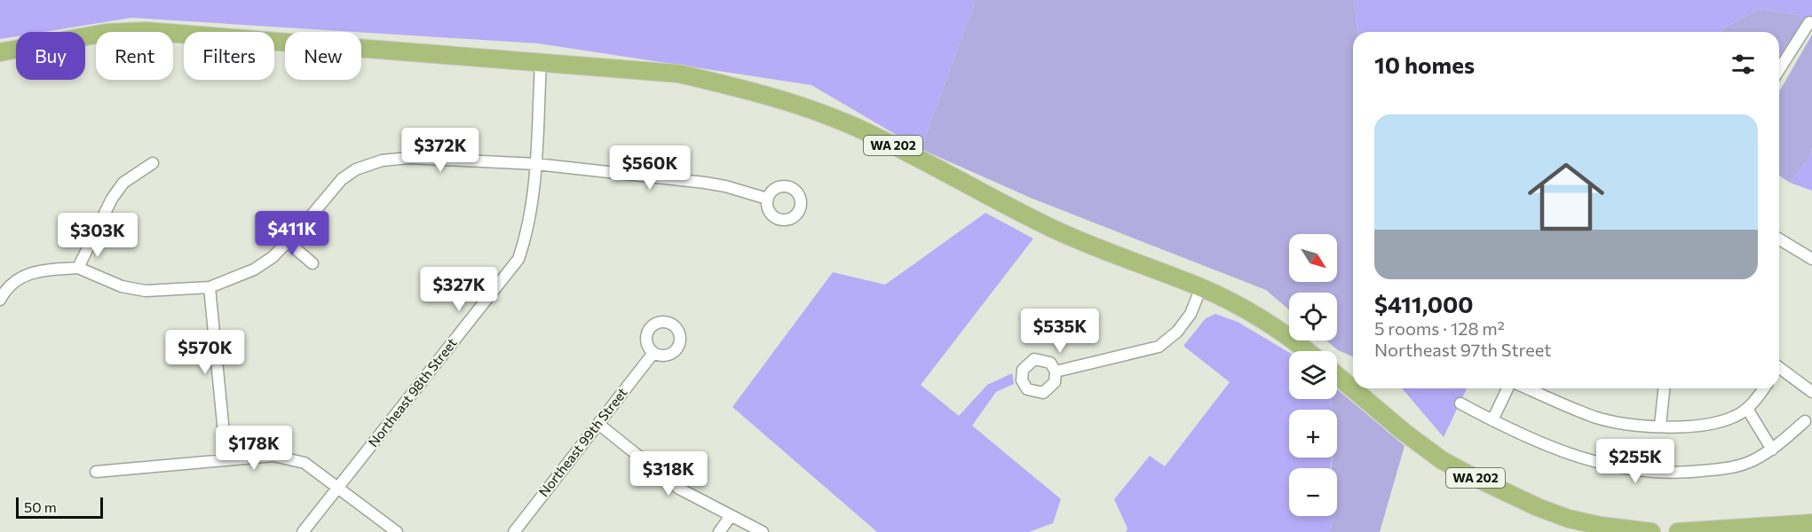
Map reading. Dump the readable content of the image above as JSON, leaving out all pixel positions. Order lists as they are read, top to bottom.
{
  "streets": {
    "main road": ["WA 202"],
    "street": ["Northeast 98th Street", "Northeast 99th Street"]
  },
  "crossings": [
    ["WA 202", "Northeast 98th Street"]
  ],
  "scale_bar": "50 m",
  "north": "bottom right",
  "page": {
    "chip": [
      "Buy",
      "Rent",
      "Filters",
      "New"
    ],
    "heading": "10 homes",
    "list": [
      {
        "name": "$411,000",
        "note": "5 rooms · 128 m² · Northeast 97th Street"
      }
    ],
    "price": [
      "$372K",
      "$560K",
      "$411K",
      "$303K",
      "$327K",
      "$535K",
      "$570K",
      "$178K",
      "$255K",
      "$318K"
    ],
    "map_buttons": ["+", "−"],
    "scale": "50 m"
  }
}
